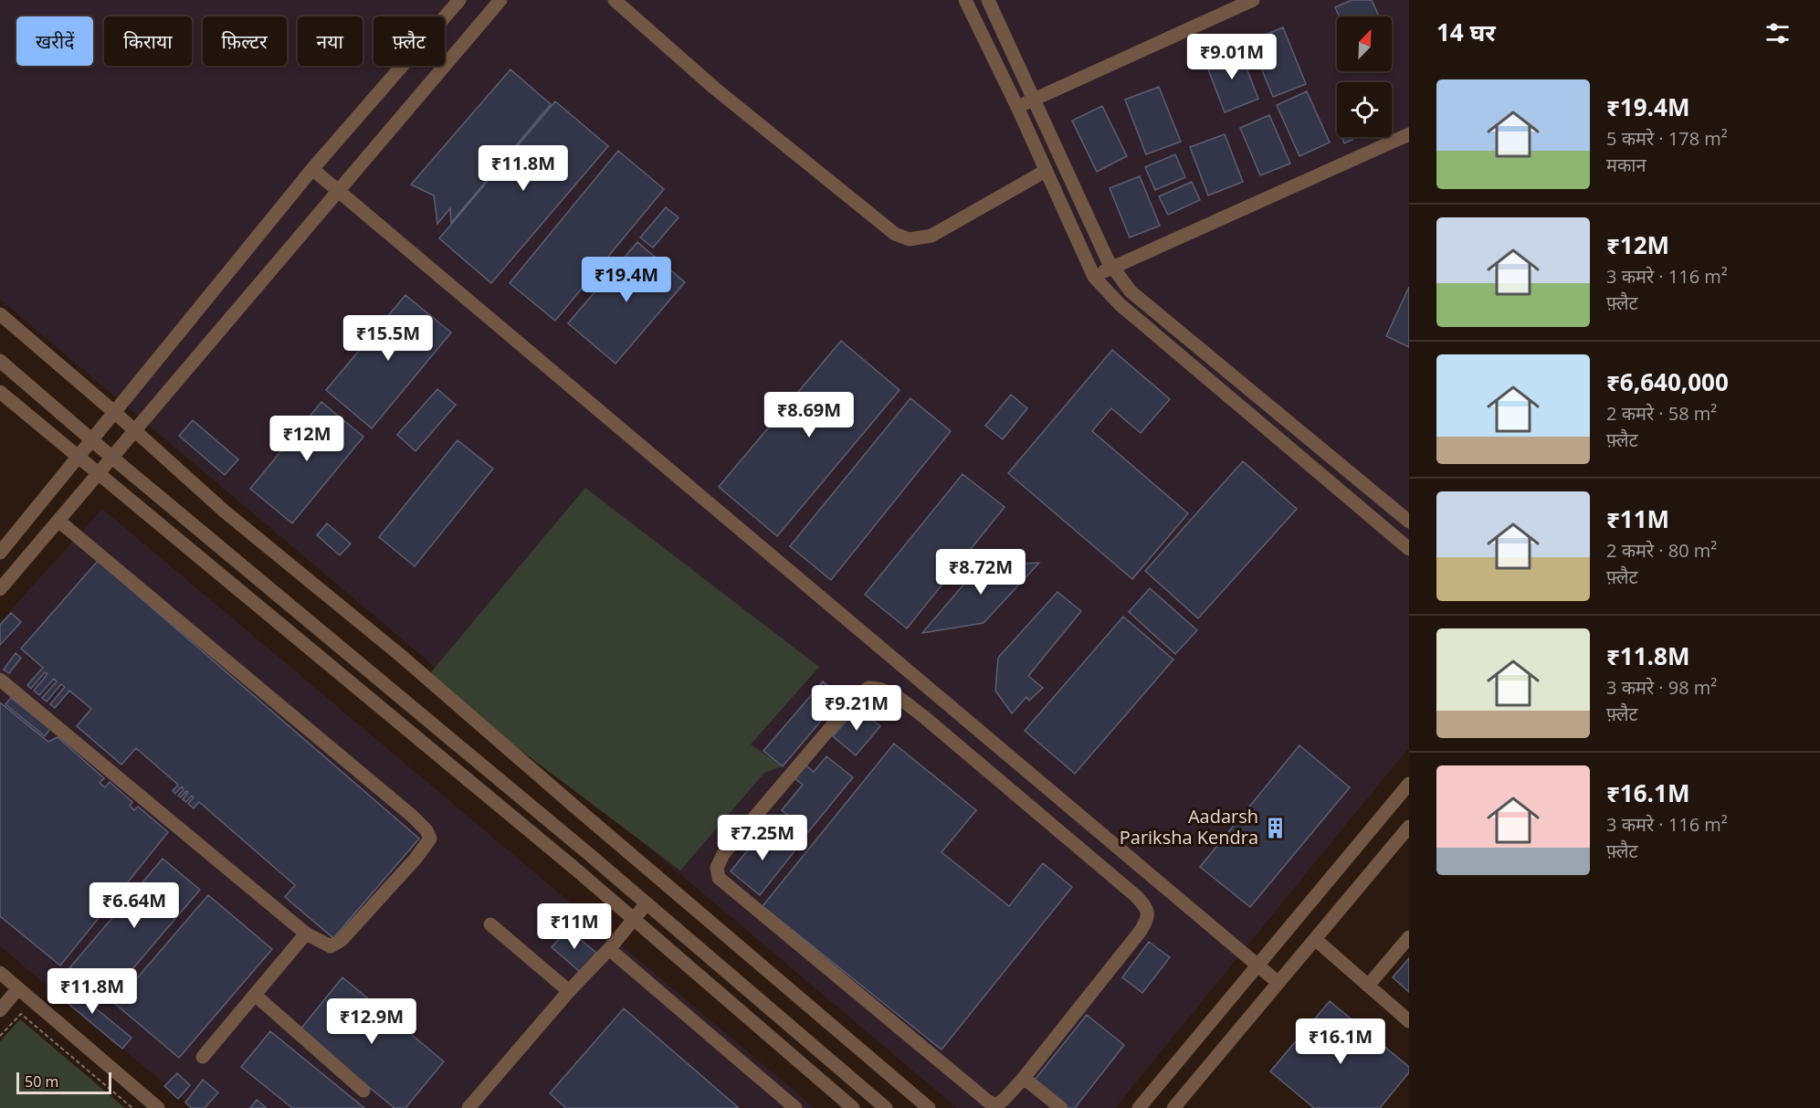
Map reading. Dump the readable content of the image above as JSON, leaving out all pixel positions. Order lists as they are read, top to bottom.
{
  "places": {
    "building": ["Aadarsh Pariksha Kendra"]
  },
  "scale_bar": "50 m",
  "north": "top right",
  "page": {
    "heading": "14 घर",
    "chip": [
      "खरीदें",
      "किराया",
      "फ़िल्टर",
      "नया",
      "फ़्लैट"
    ],
    "price": [
      "₹9.01M",
      "₹11.8M",
      "₹19.4M",
      "₹15.5M",
      "₹8.69M",
      "₹12M",
      "₹8.72M",
      "₹9.21M",
      "₹7.25M",
      "₹6.64M",
      "₹11M",
      "₹11.8M",
      "₹12.9M",
      "₹16.1M"
    ],
    "list": [
      {
        "name": "₹19.4M",
        "note": "5 कमरे · 178 m² · मकान"
      },
      {
        "name": "₹12M",
        "note": "3 कमरे · 116 m² · फ़्लैट"
      },
      {
        "name": "₹6,640,000",
        "note": "2 कमरे · 58 m² · फ़्लैट"
      },
      {
        "name": "₹11M",
        "note": "2 कमरे · 80 m² · फ़्लैट"
      },
      {
        "name": "₹11.8M",
        "note": "3 कमरे · 98 m² · फ़्लैट"
      },
      {
        "name": "₹16.1M",
        "note": "3 कमरे · 116 m² · फ़्लैट"
      }
    ],
    "scale": "50 m"
  }
}
